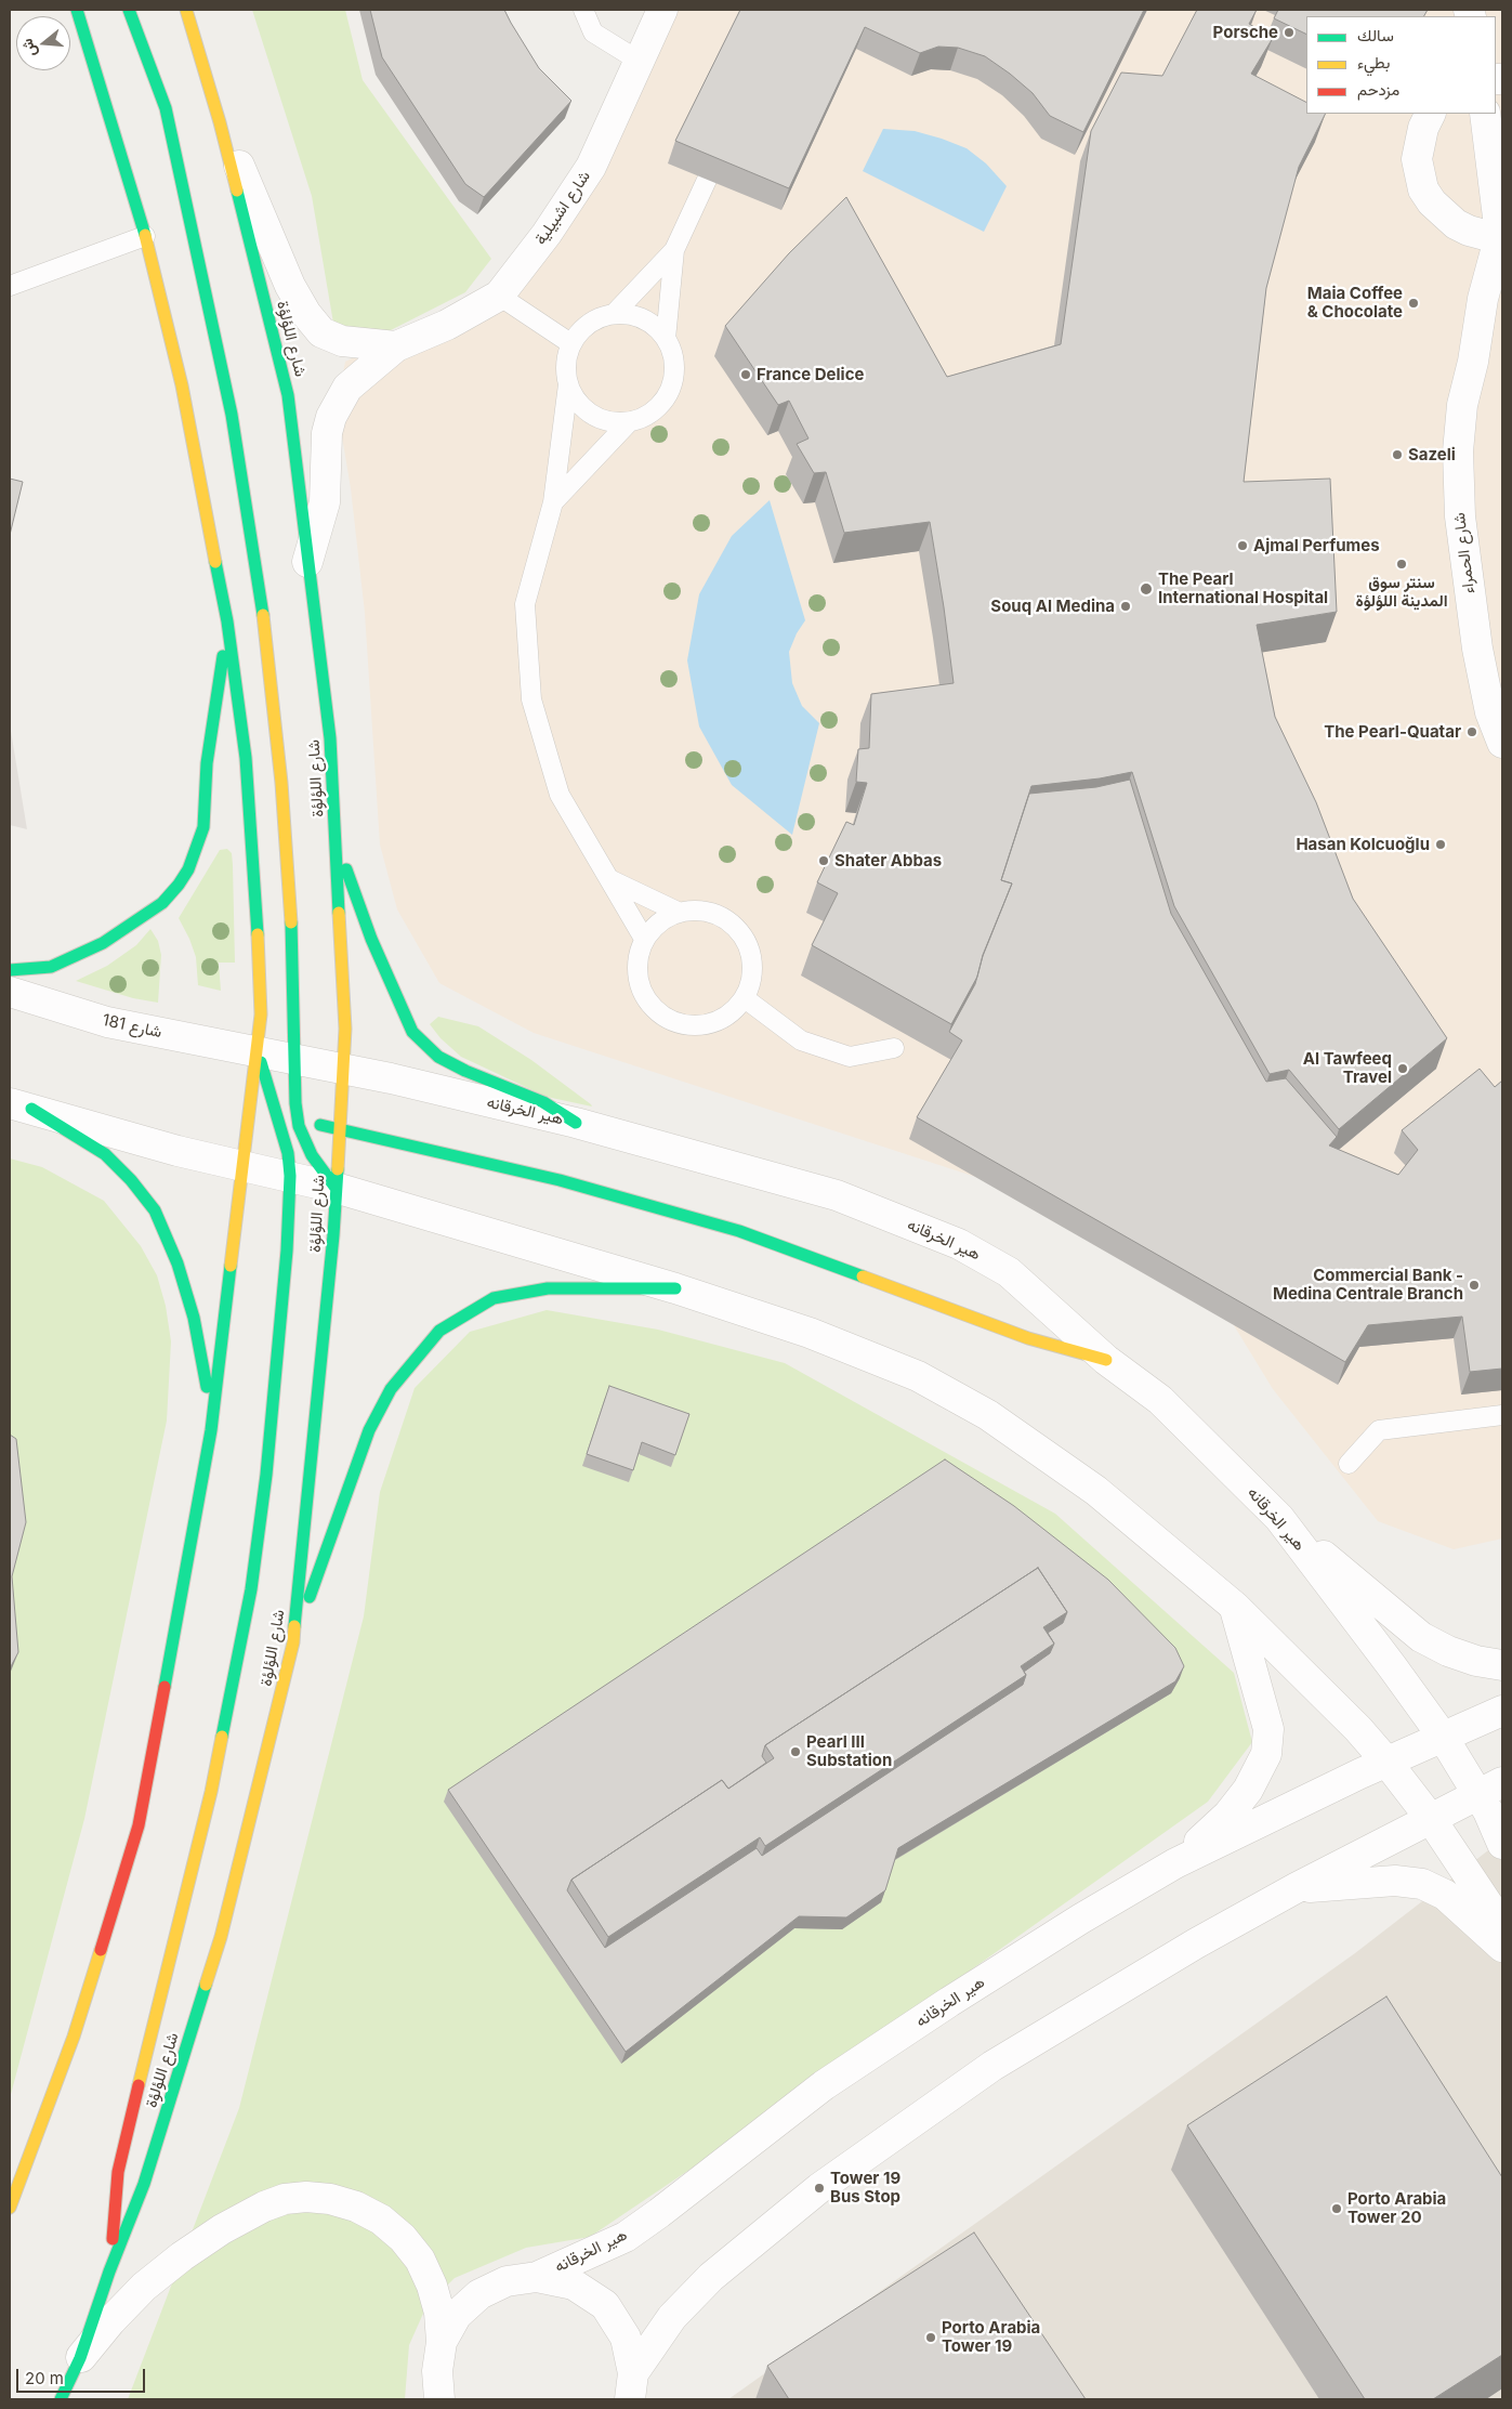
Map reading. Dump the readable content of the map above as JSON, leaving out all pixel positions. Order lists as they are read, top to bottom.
{
  "streets": {
    "main road": ["شارع اللؤلؤة"],
    "street": [
      "شارع اشبيلية",
      "شارع الحمراء",
      "شارع 181",
      "هير الخرقانه"
    ]
  },
  "crossings": [
    ["شارع اشبيلية", "شارع اللؤلؤة"],
    ["شارع اللؤلؤة", "هير الخرقانه"],
    ["شارع 181", "هير الخرقانه"]
  ],
  "places": [
    "Porsche",
    "Maia Coffee & Chocolate",
    "France Delice",
    "Sazeli",
    "Ajmal Perfumes",
    "سنتر سوق المدينة اللؤلؤة",
    "The Pearl International Hospital",
    "Souq Al Medina",
    "The Pearl-Quatar",
    "Hasan Kolcuoğlu",
    "Shater Abbas",
    "Al Tawfeeq Travel",
    "Commercial Bank - Medina Centrale Branch",
    "Pearl III Substation",
    "Tower 19 Bus Stop",
    "Porto Arabia Tower 20",
    "Porto Arabia Tower 19"
  ],
  "legend": ["سالك", "بطيء", "مزدحم"],
  "scale_bar": "20 m",
  "north": "left"
}
